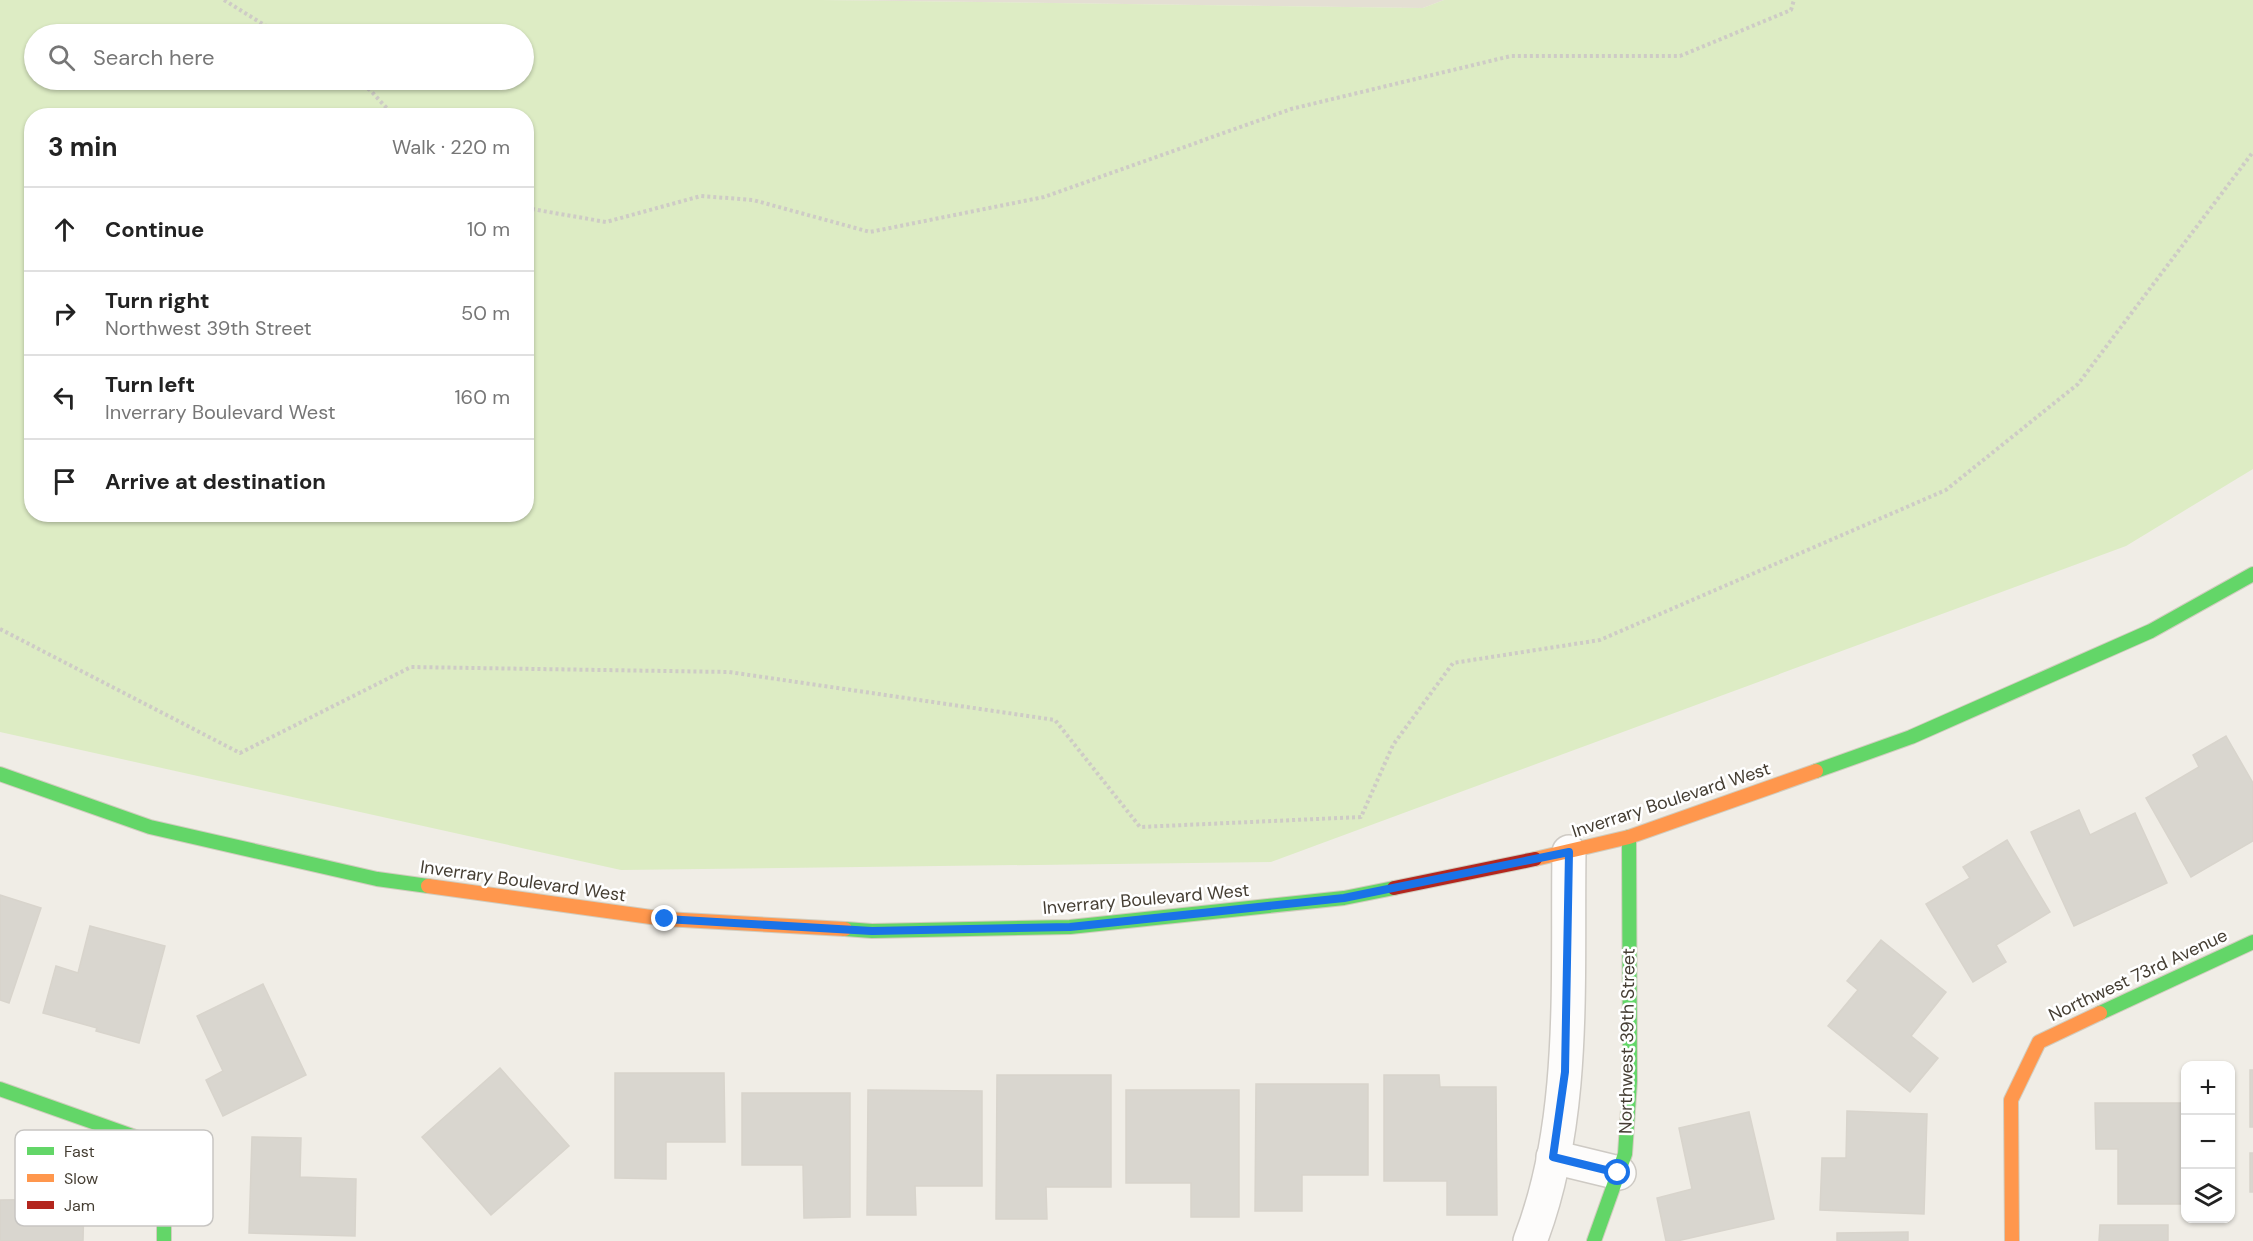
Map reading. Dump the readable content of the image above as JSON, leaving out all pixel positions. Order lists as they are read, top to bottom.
{
  "streets": {
    "street": ["Inverrary Boulevard West", "Northwest 73rd Avenue", "Northwest 39th Street"]
  },
  "crossings": [
    ["Inverrary Boulevard West", "Northwest 39th Street"]
  ],
  "legend": ["Fast", "Slow", "Jam"],
  "page": {
    "search": "Search here",
    "heading": ["3 min", "Walk · 220 m"],
    "list": [
      ["Continue", "10 m"],
      ["Turn right", "Northwest 39th Street", "50 m"],
      ["Turn left", "Inverrary Boulevard West", "160 m"],
      "Arrive at destination"
    ],
    "map_buttons": ["+", "−"]
  }
}
